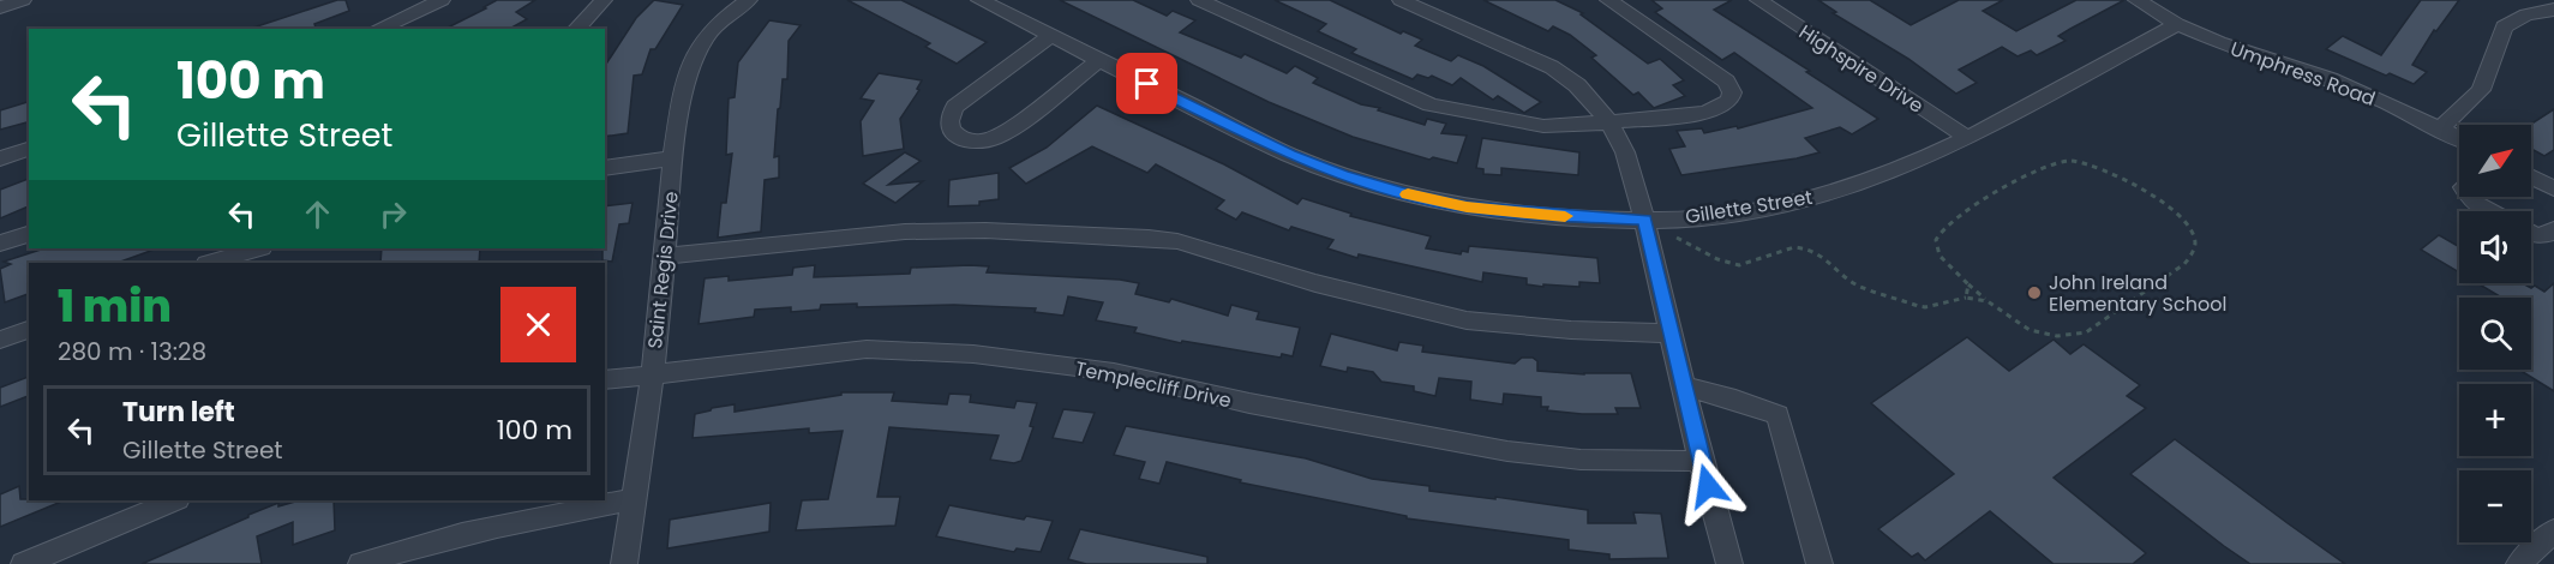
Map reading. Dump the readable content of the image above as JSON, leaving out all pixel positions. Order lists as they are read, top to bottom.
{
  "streets": {
    "street": [
      "Highspire Drive",
      "Umphress Road",
      "Gillette Street",
      "Saint Regis Drive",
      "Templecliff Drive"
    ]
  },
  "crossings": [
    ["Highspire Drive", "Gillette Street"],
    ["Umphress Road", "Gillette Street"],
    ["Saint Regis Drive", "Templecliff Drive"]
  ],
  "places": ["John Ireland Elementary School"],
  "north": "top right",
  "page": {
    "turn": ["100 m", "Gillette Street"],
    "map_buttons": ["+", "−"],
    "heading": ["1 min", "280 m · 13:28"],
    "list": [
      {
        "name": "Turn left",
        "note": "Gillette Street",
        "value": "100 m"
      }
    ]
  }
}
